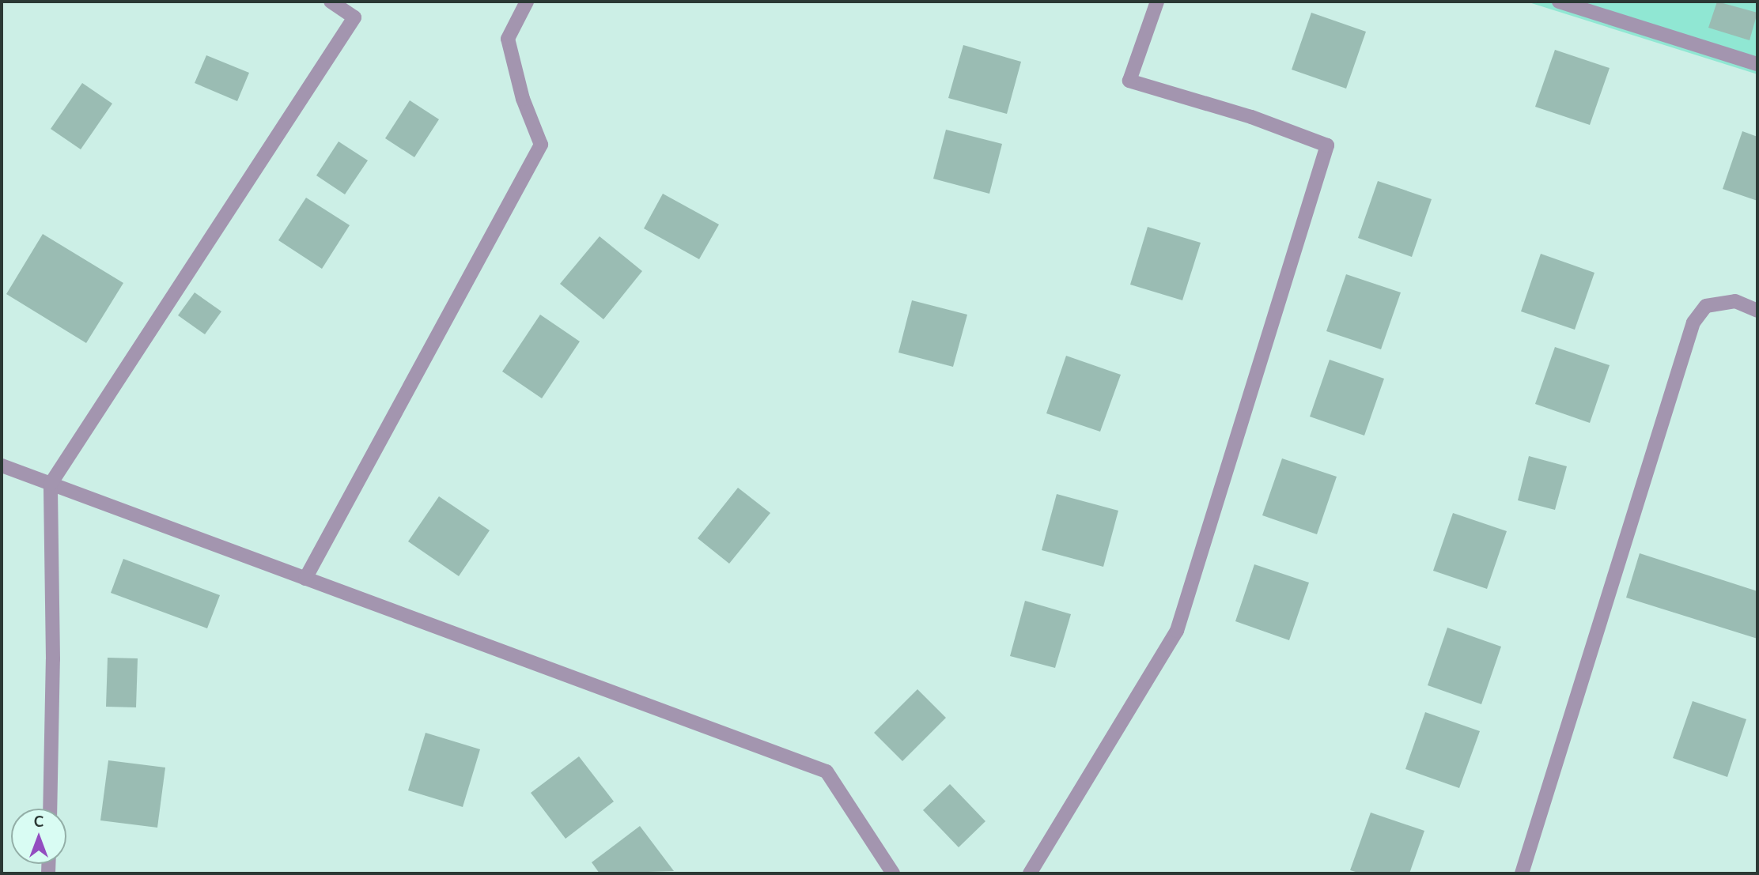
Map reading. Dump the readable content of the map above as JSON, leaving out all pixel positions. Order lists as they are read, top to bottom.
{
  "north": "top"
}
